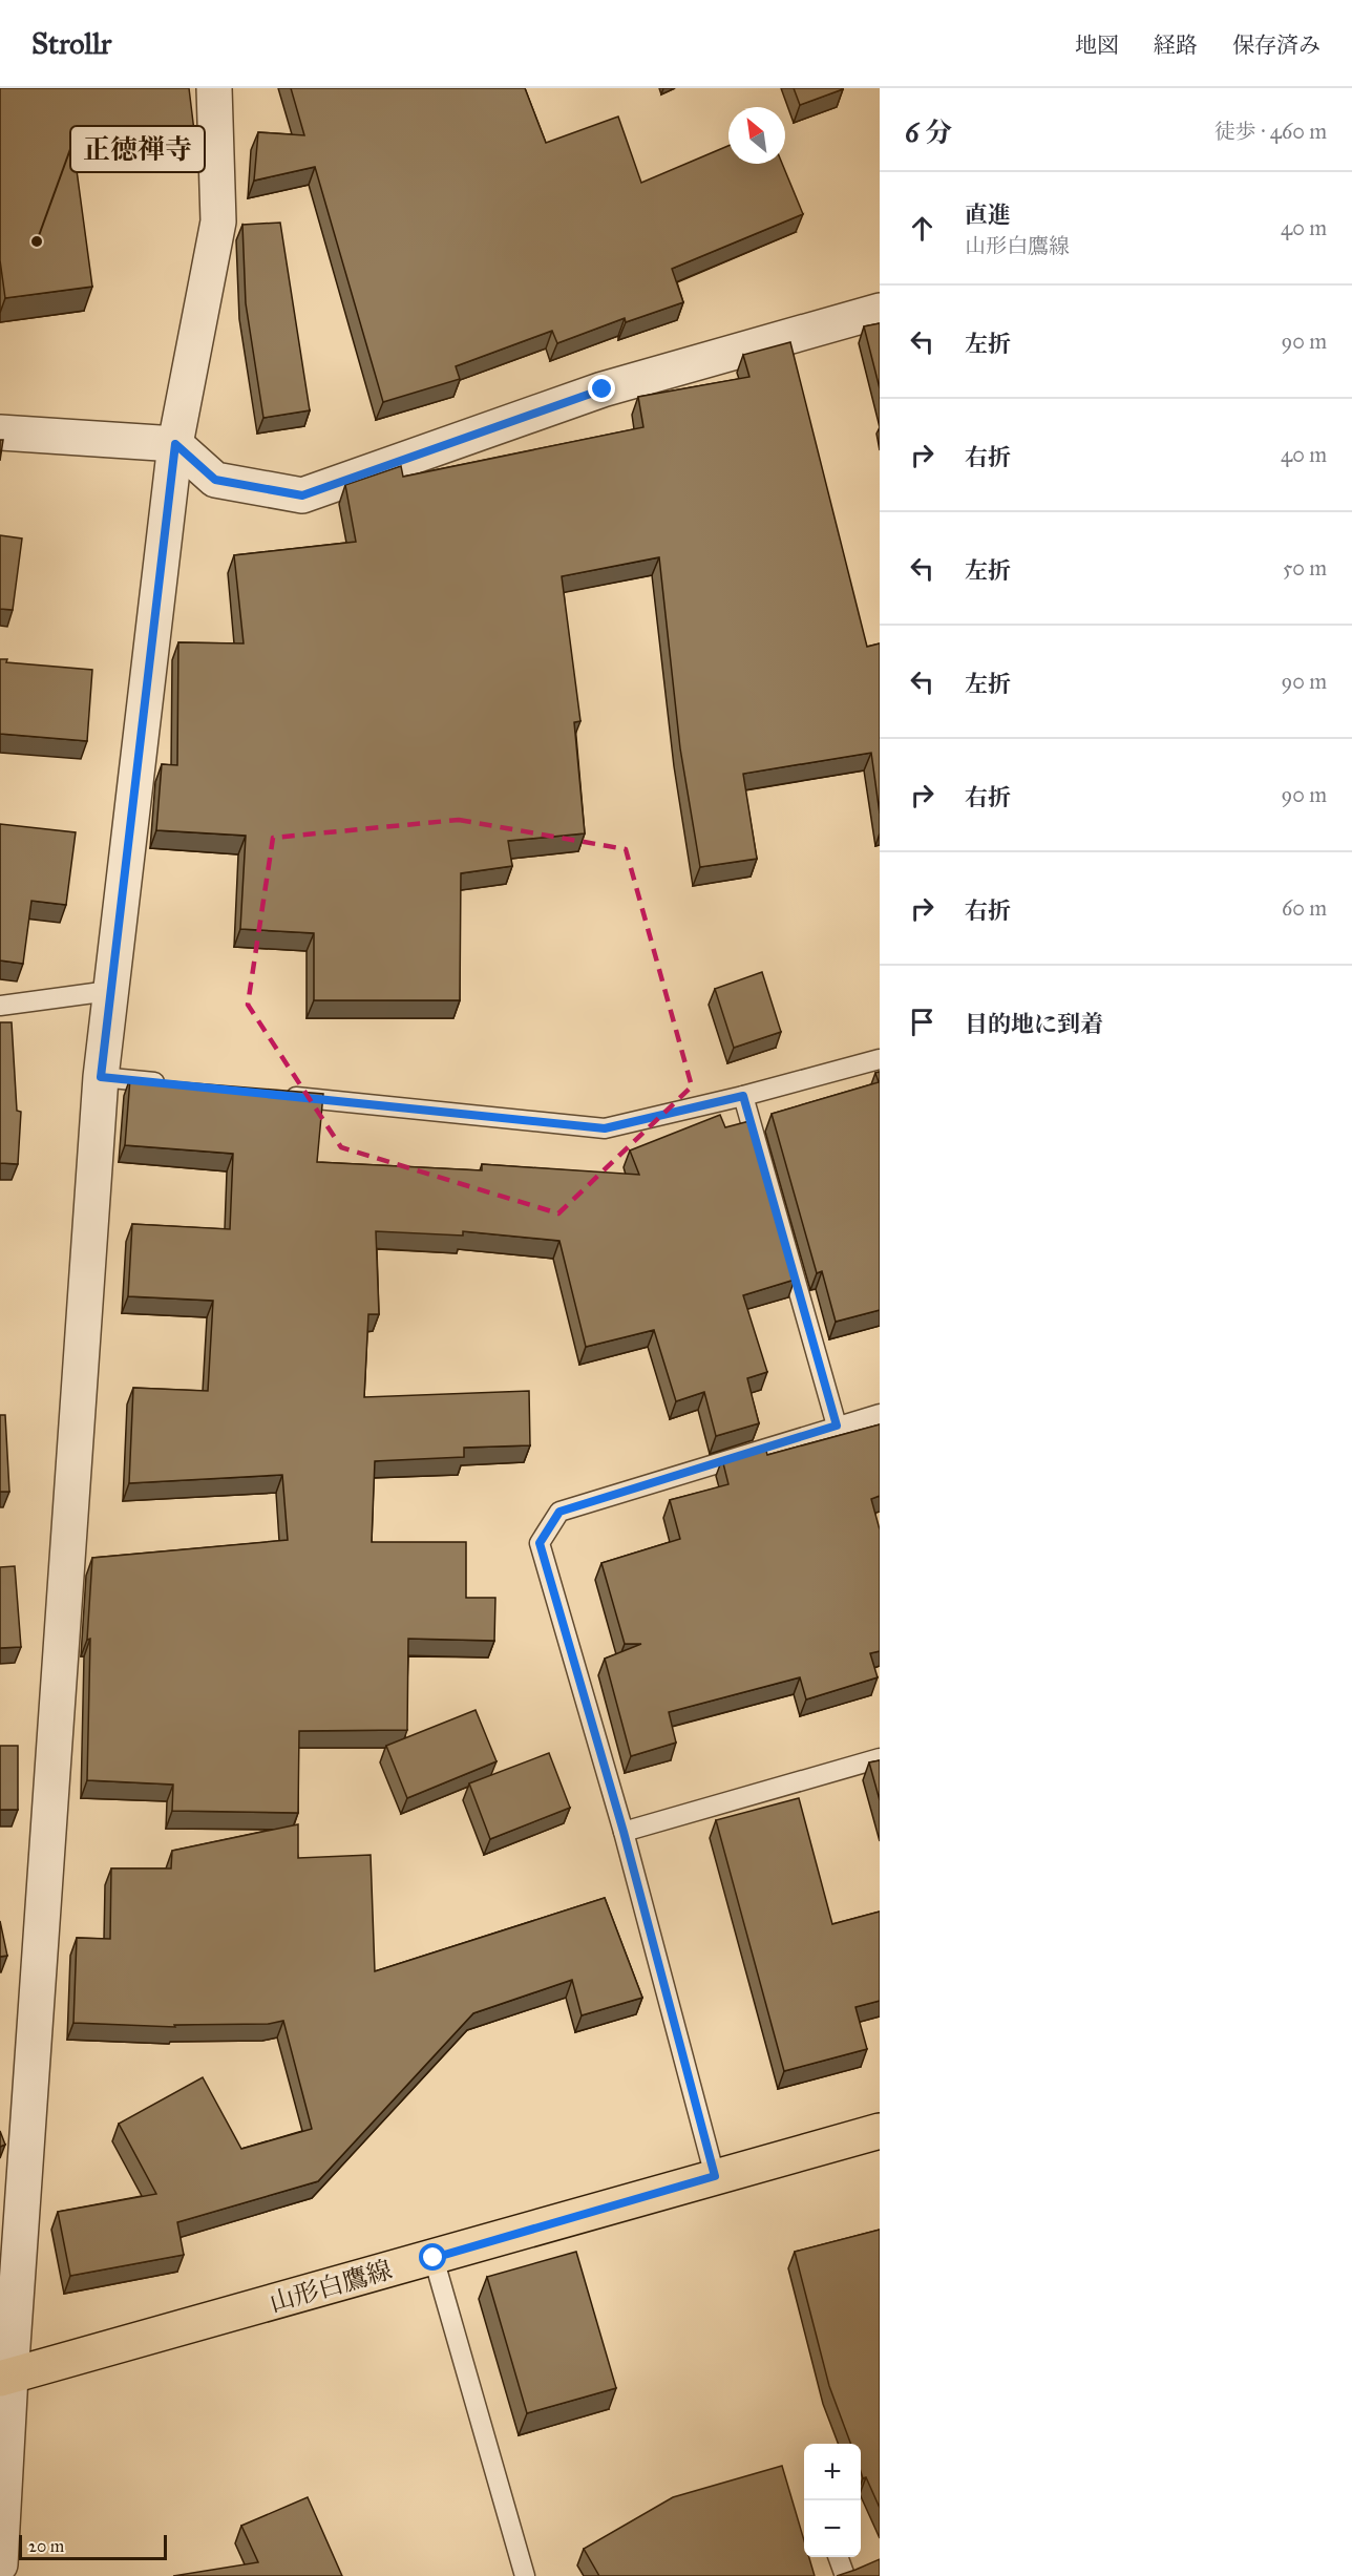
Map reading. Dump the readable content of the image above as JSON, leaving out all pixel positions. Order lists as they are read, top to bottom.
{
  "streets": {
    "main road": ["山形白鷹線"]
  },
  "places": ["正徳禅寺"],
  "scale_bar": "20 m",
  "north": "top left",
  "page": {
    "header": "Strollr",
    "nav": ["地図", "経路", "保存済み"],
    "heading": ["6 分", "徒歩 · 460 m"],
    "list": [
      ["直進", "山形白鷹線", "40 m"],
      ["左折", "90 m"],
      ["右折", "40 m"],
      ["左折", "50 m"],
      ["左折", "90 m"],
      ["右折", "90 m"],
      ["右折", "60 m"],
      "目的地に到着"
    ],
    "map_buttons": ["+", "−"],
    "scale": "20 m"
  }
}
